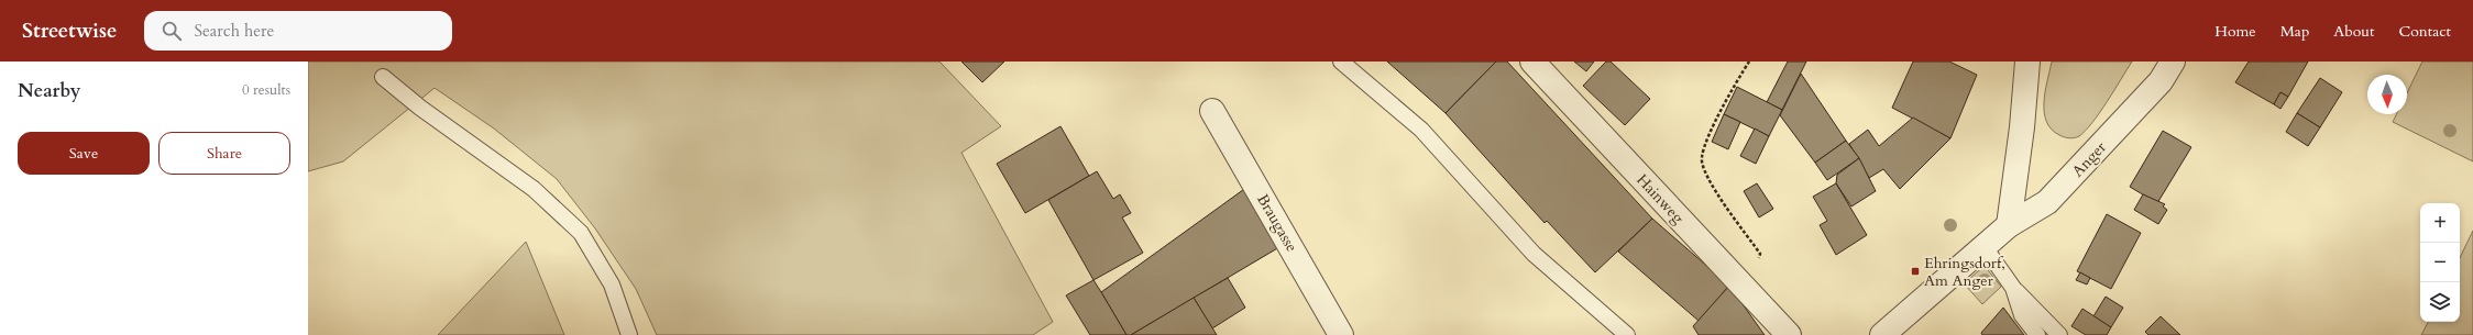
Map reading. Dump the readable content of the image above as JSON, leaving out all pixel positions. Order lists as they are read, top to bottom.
{
  "streets": {
    "street": ["Anger", "Hainweg", "Braugasse"]
  },
  "places": {
    "transit": ["Ehringsdorf, Am Anger"]
  },
  "north": "bottom",
  "page": {
    "header": "Streetwise",
    "search": "Search here",
    "nav": [
      "Home",
      "Map",
      "About",
      "Contact"
    ],
    "heading": ["Nearby", "0 results"],
    "buttons": ["Save", "Share"],
    "map_buttons": ["+", "−"]
  }
}
